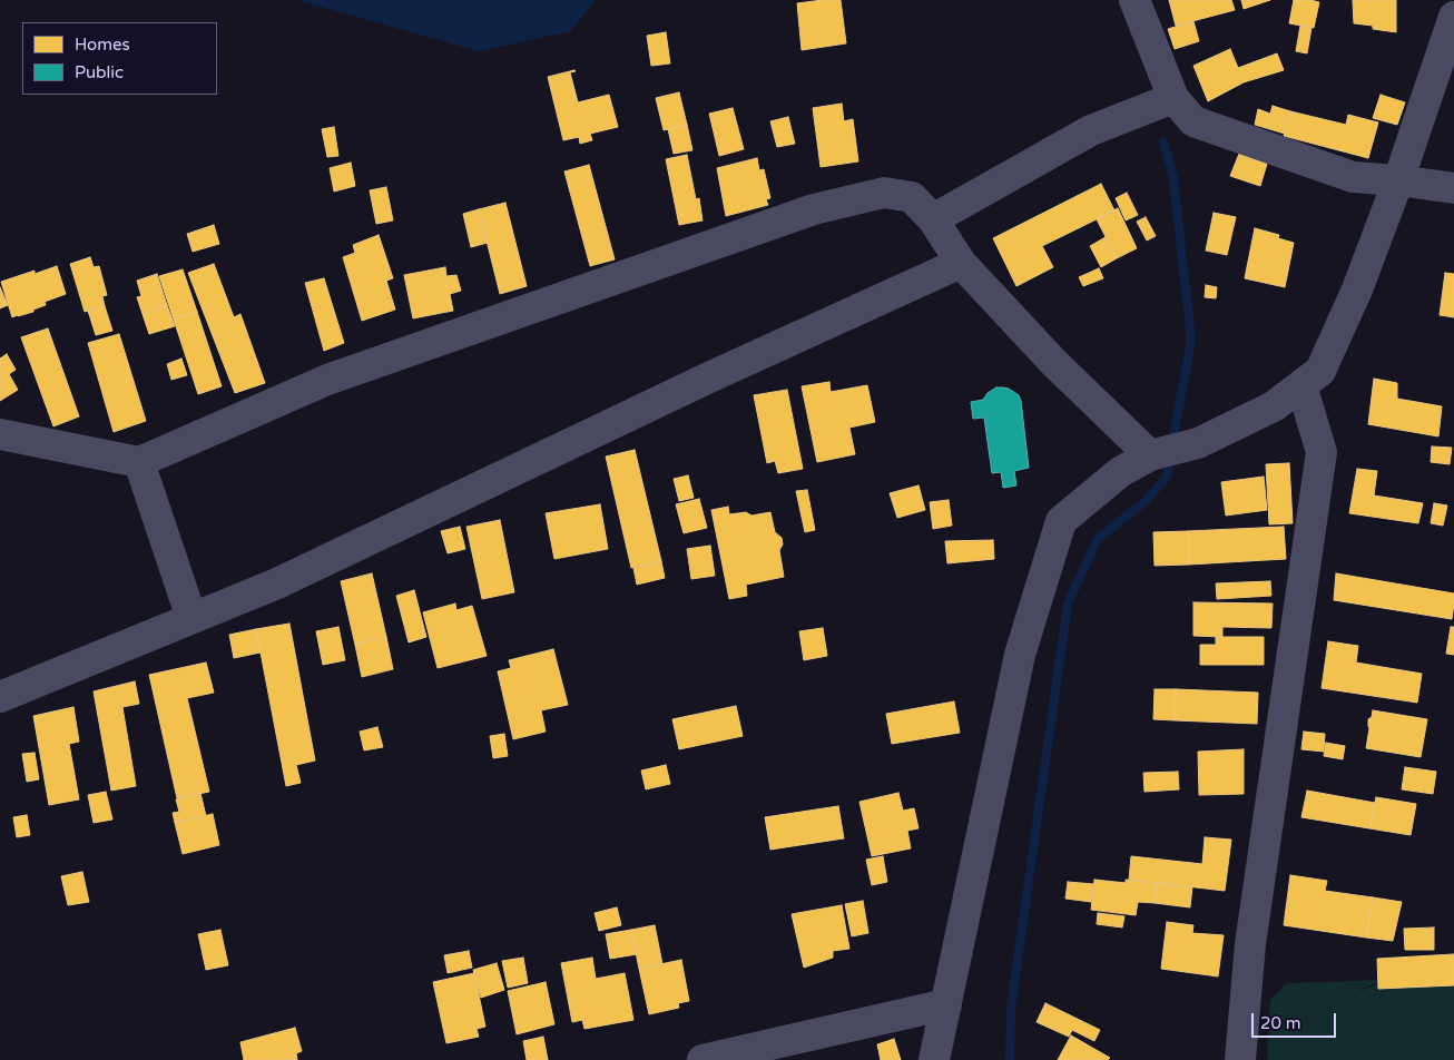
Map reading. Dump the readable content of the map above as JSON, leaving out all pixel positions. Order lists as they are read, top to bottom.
{
  "legend": ["Homes", "Public"],
  "scale_bar": "20 m"
}
